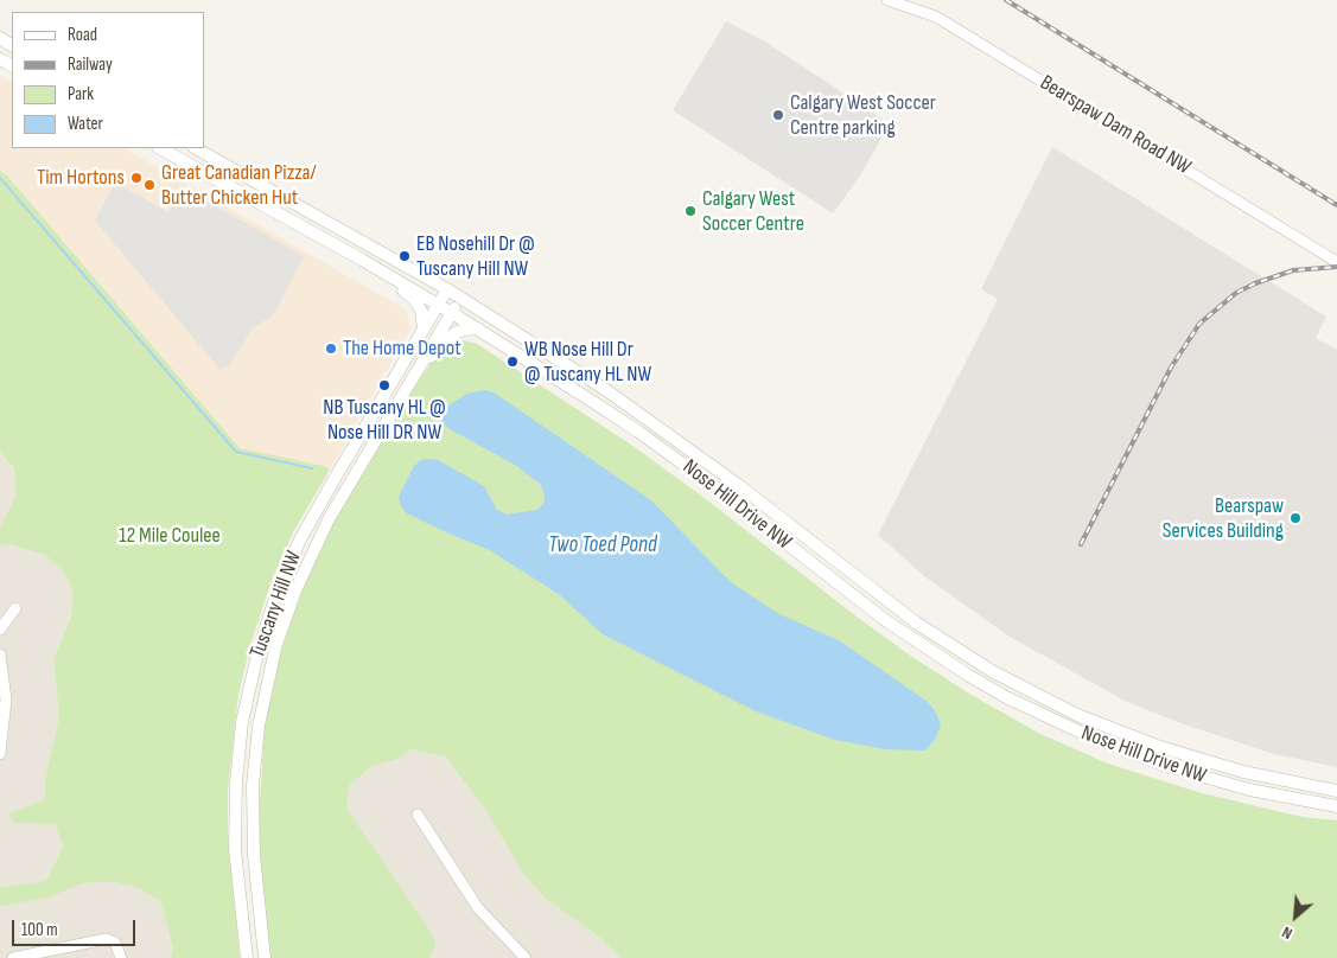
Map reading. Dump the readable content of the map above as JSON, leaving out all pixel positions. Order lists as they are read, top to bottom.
{
  "streets": {
    "street": ["Bearspaw Dam Road NW", "Nose Hill Drive NW", "Tuscany Hill NW"]
  },
  "crossings": [
    ["Nose Hill Drive NW", "Tuscany Hill NW"]
  ],
  "water": ["Two Toed Pond"],
  "parks": ["12 Mile Coulee"],
  "places": [
    "Calgary West Soccer Centre parking",
    "Tim Hortons",
    "Great Canadian Pizza/ Butter Chicken Hut",
    "Calgary West Soccer Centre",
    "EB Nosehill Dr @ Tuscany Hill NW",
    "The Home Depot",
    "WB Nose Hill Dr @ Tuscany HL NW",
    "NB Tuscany HL @ Nose Hill DR NW",
    "Bearspaw Services Building"
  ],
  "legend": [
    "Road",
    "Railway",
    "Park",
    "Water"
  ],
  "scale_bar": "100 m",
  "north": "bottom left"
}
